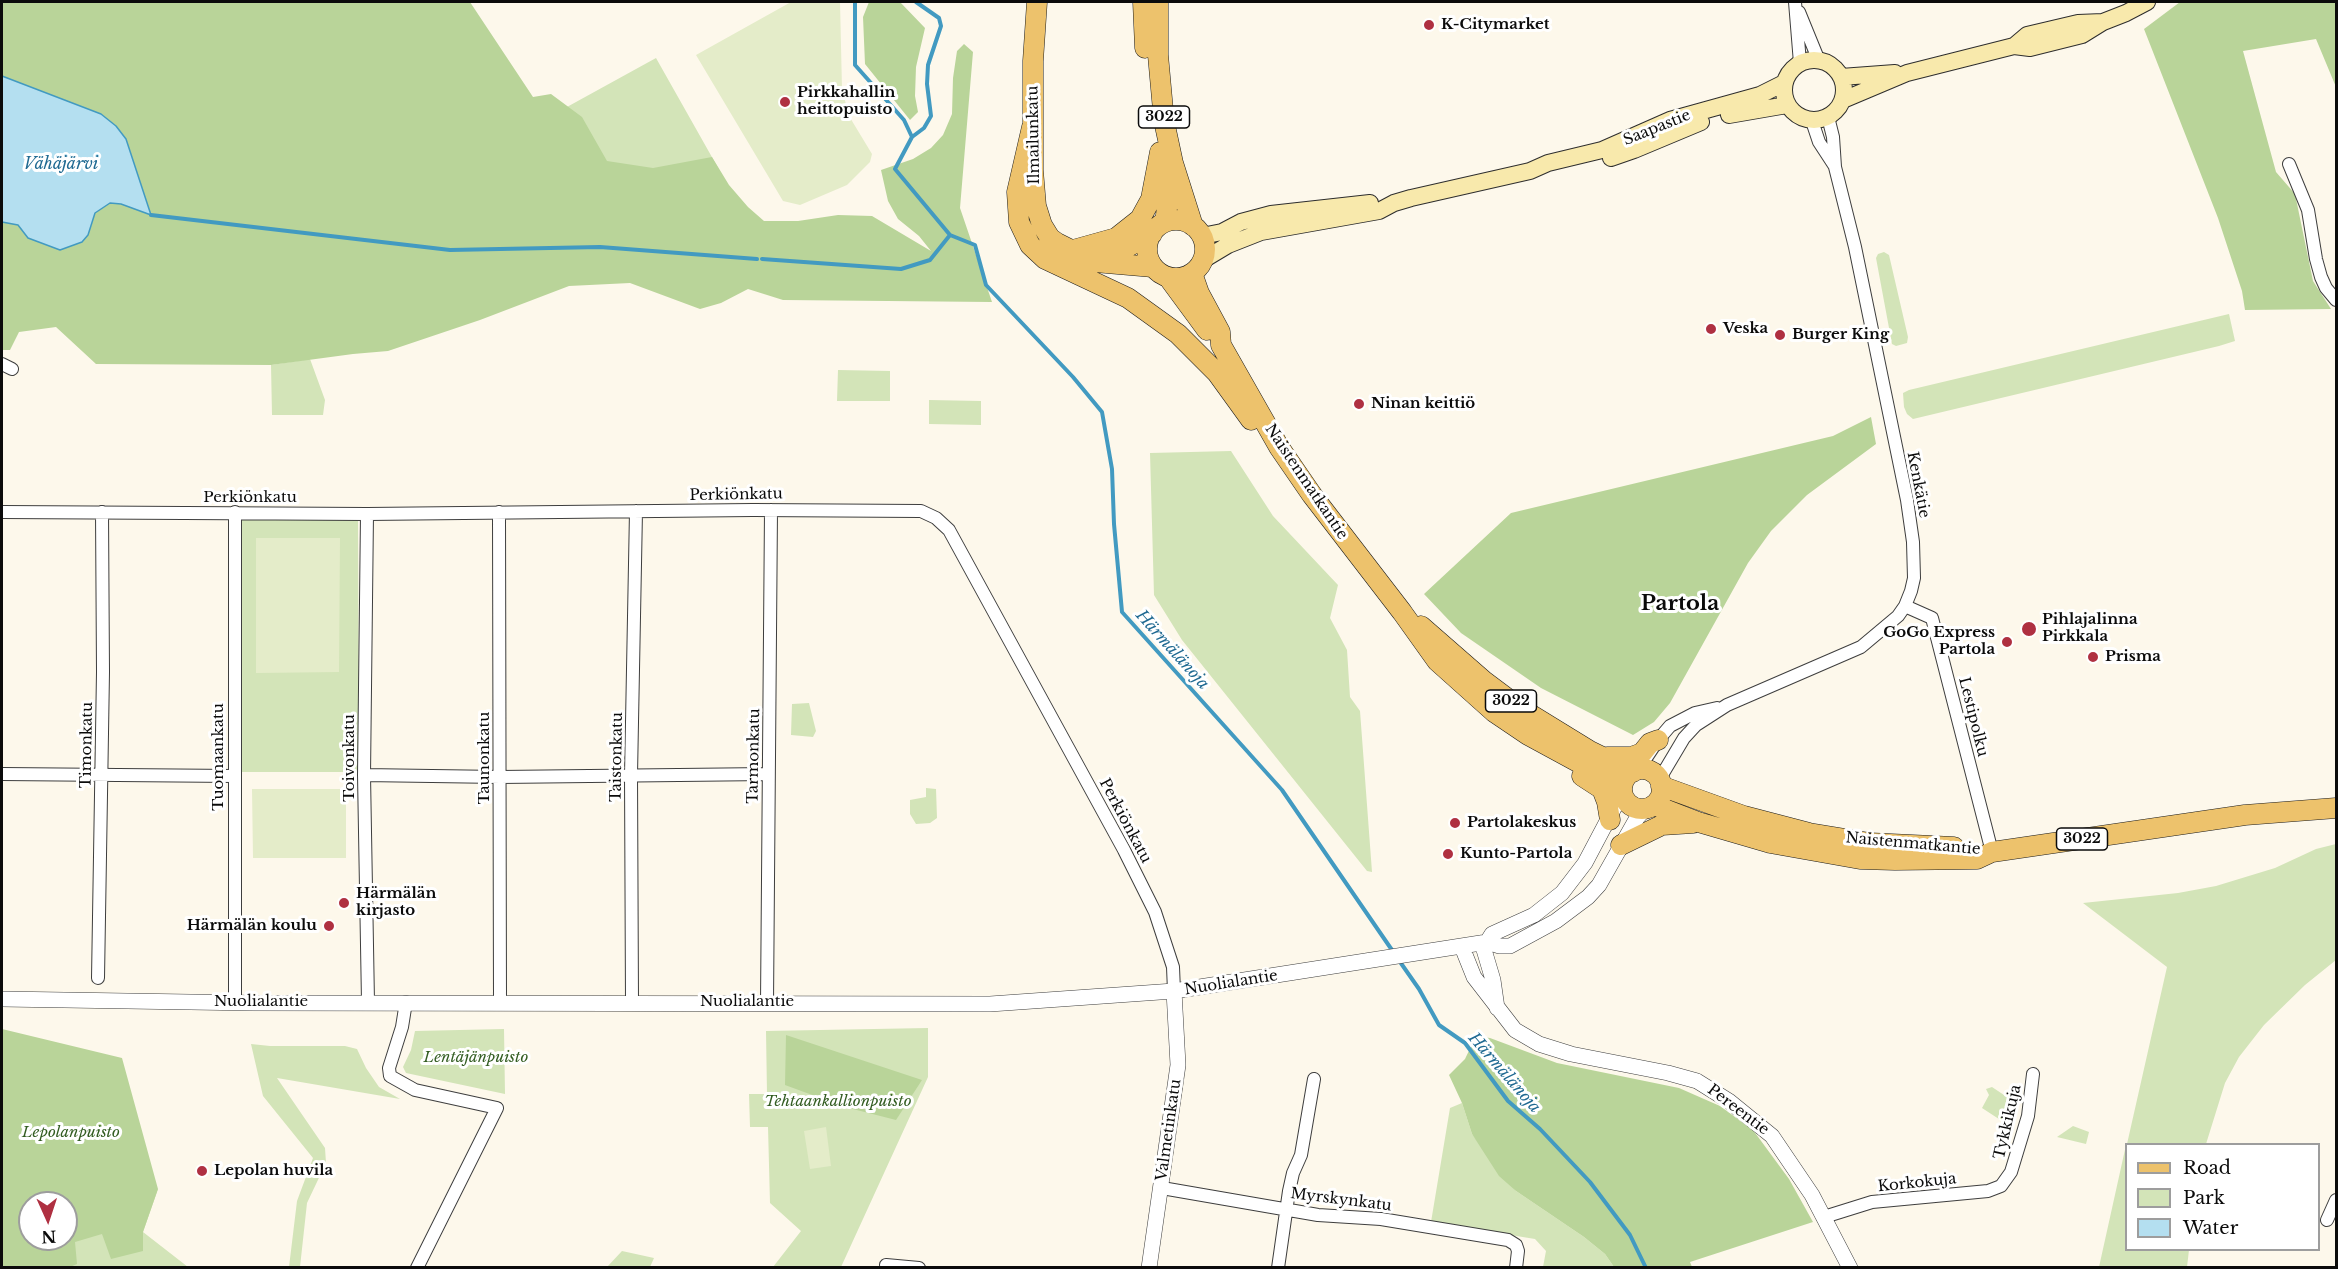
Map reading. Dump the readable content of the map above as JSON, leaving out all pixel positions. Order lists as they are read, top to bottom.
{
  "streets": {
    "main road": [
      "3022",
      "Saapastie",
      "Ilmailunkatu",
      "Naistenmatkantie"
    ],
    "street": [
      "Kenkätie",
      "Perkiönkatu",
      "Lestipolku",
      "Timonkatu",
      "Tarmonkatu",
      "Tuomaankatu",
      "Taistonkatu",
      "Toivonkatu",
      "Taunonkatu",
      "Nuolialantie",
      "Pereentie",
      "Tykkikuja",
      "Valmetinkatu",
      "Korkokuja",
      "Myrskynkatu"
    ]
  },
  "crossings": [
    ["3022", "Saapastie"],
    ["3022", "Ilmailunkatu"],
    ["3022", "Naistenmatkantie"],
    ["Saapastie", "Ilmailunkatu"],
    ["Saapastie", "Naistenmatkantie"],
    ["Saapastie", "Kenkätie"],
    ["Ilmailunkatu", "Naistenmatkantie"],
    ["Naistenmatkantie", "Kenkätie"],
    ["Naistenmatkantie", "Lestipolku"],
    ["Naistenmatkantie", "Nuolialantie"],
    ["Kenkätie", "Lestipolku"],
    ["Kenkätie", "Nuolialantie"],
    ["Perkiönkatu", "Timonkatu"],
    ["Perkiönkatu", "Tarmonkatu"],
    ["Perkiönkatu", "Tuomaankatu"],
    ["Perkiönkatu", "Taistonkatu"],
    ["Perkiönkatu", "Toivonkatu"],
    ["Perkiönkatu", "Taunonkatu"],
    ["Perkiönkatu", "Nuolialantie"],
    ["Perkiönkatu", "Valmetinkatu"],
    ["Tarmonkatu", "Nuolialantie"],
    ["Tuomaankatu", "Nuolialantie"],
    ["Taistonkatu", "Nuolialantie"],
    ["Toivonkatu", "Nuolialantie"],
    ["Taunonkatu", "Nuolialantie"],
    ["Nuolialantie", "Pereentie"],
    ["Nuolialantie", "Valmetinkatu"],
    ["Pereentie", "Korkokuja"],
    ["Tykkikuja", "Korkokuja"],
    ["Valmetinkatu", "Myrskynkatu"]
  ],
  "districts": ["Partola"],
  "water": ["Vähäjärvi", "Härmälänoja"],
  "parks": ["Lentäjänpuisto", "Tehtaankallionpuisto", "Lepolanpuisto"],
  "places": [
    "K-Citymarket",
    "Pirkkahallin heittopuisto",
    "Veska",
    "Burger King",
    "Ninan keittiö",
    "Pihlajalinna Pirkkala",
    "GoGo Express Partola",
    "Prisma",
    "Partolakeskus",
    "Kunto-Partola",
    "Härmälän kirjasto",
    "Härmälän koulu",
    "Lepolan huvila"
  ],
  "legend": ["Road", "Park", "Water"],
  "north": "bottom"
}
